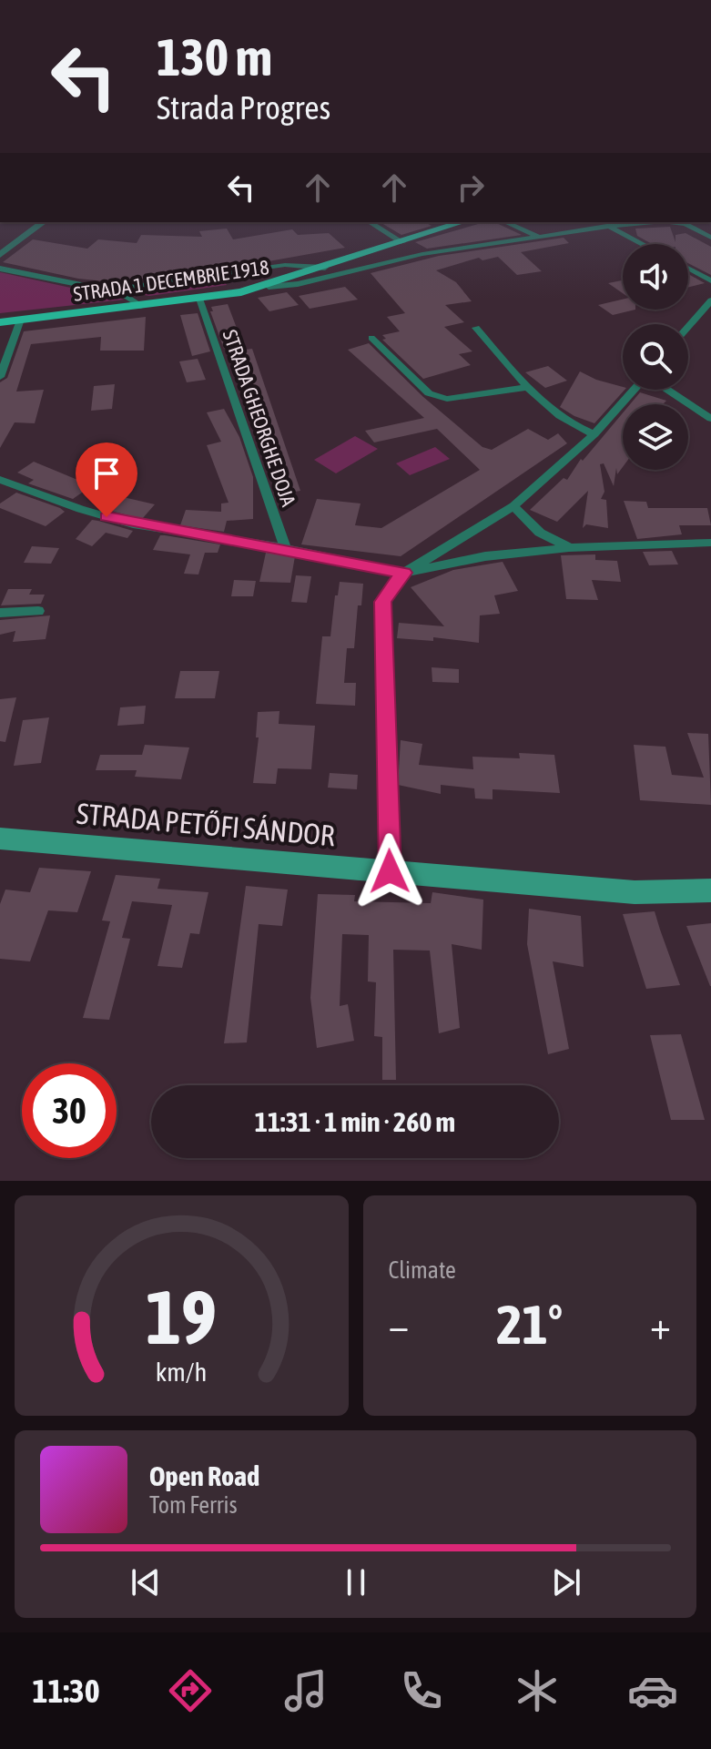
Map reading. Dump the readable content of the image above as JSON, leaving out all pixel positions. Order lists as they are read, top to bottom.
{
  "streets": {
    "main road": ["STRADA 1 DECEMBRIE 1918", "STRADA PETŐFI SÁNDOR"],
    "street": ["STRADA GHEORGHE DOJA"]
  },
  "crossings": [
    ["STRADA 1 DECEMBRIE 1918", "STRADA GHEORGHE DOJA"]
  ],
  "page": {
    "turn": ["130 m", "Strada Progres"],
    "limit": "30",
    "trip": "11:31 · 1 min · 260 m",
    "tile": "Climate",
    "heat": ["−", "21°", "+"],
    "song": ["Open Road", "Tom Ferris"],
    "tabs": "11:30",
    "gauge": ["19", "km/h"]
  }
}
